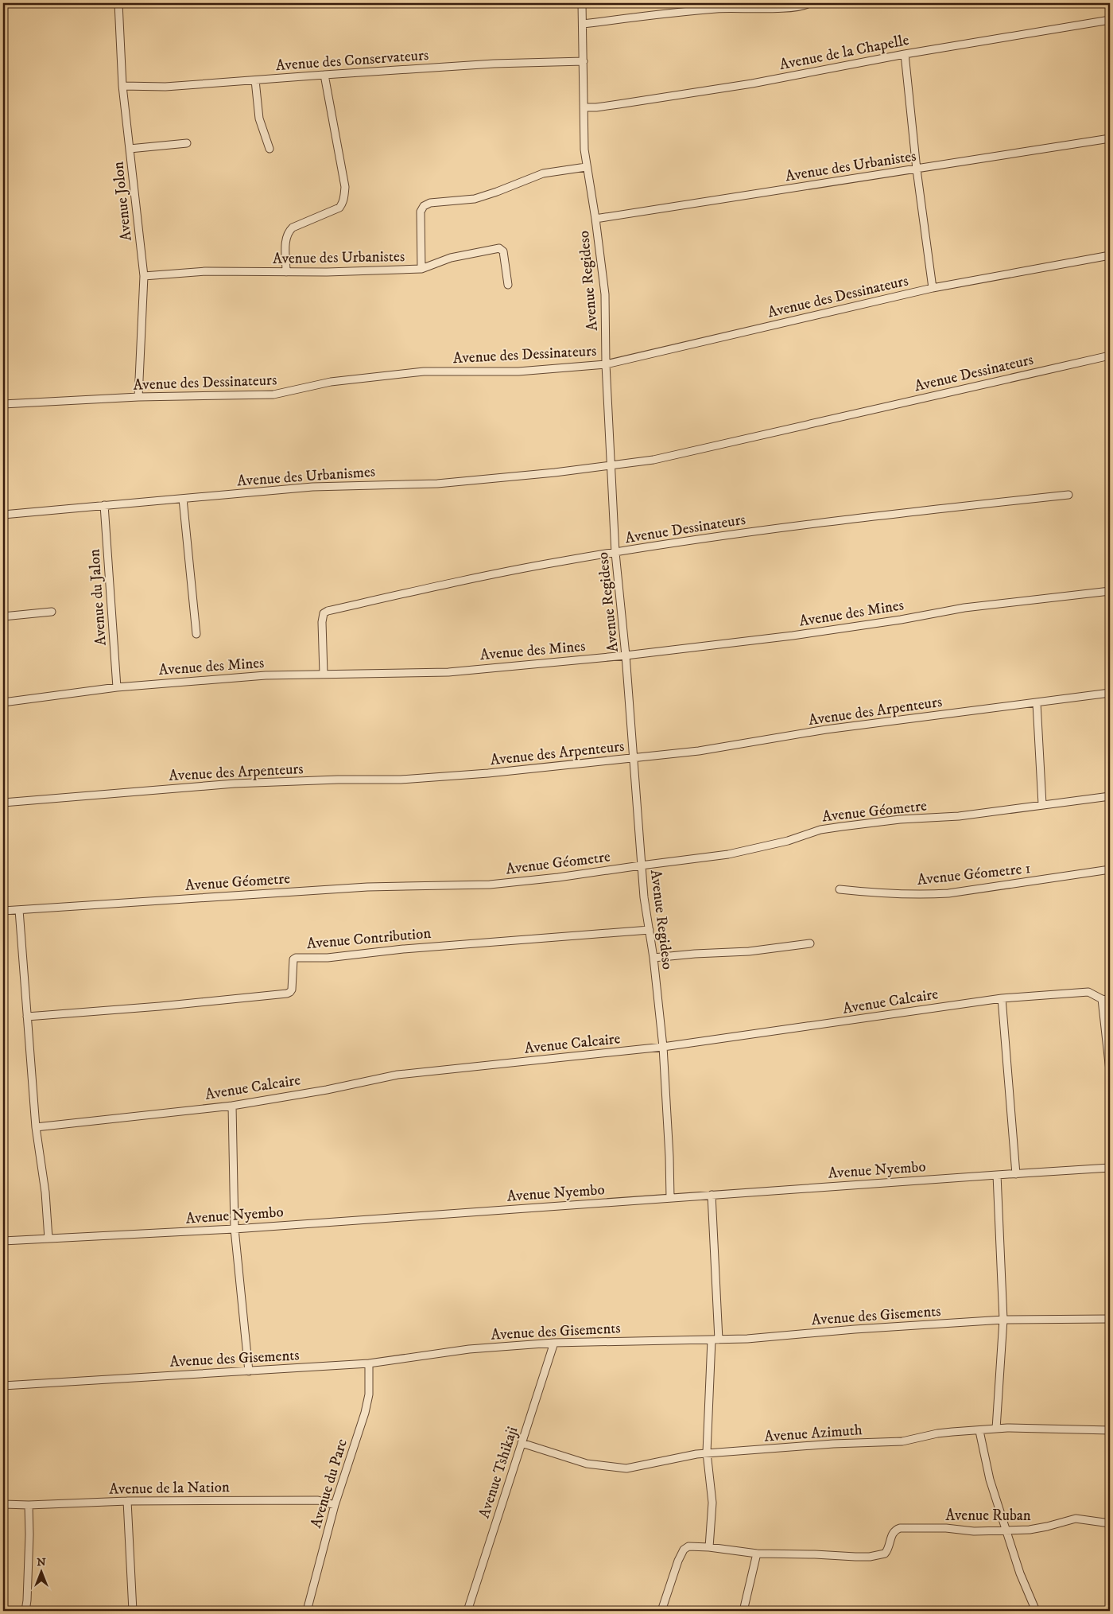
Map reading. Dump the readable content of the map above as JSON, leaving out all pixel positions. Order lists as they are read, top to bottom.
{
  "streets": {
    "street": [
      "Avenue de la Chapelle",
      "Avenue des Conservateurs",
      "Avenue des Urbanistes",
      "Avenue Jolon",
      "Avenue Regideso",
      "Avenue des Dessinateurs",
      "Avenue Dessinateurs",
      "Avenue des Urbanismes",
      "Avenue du Jalon",
      "Avenue des Mines",
      "Avenue des Arpenteurs",
      "Avenue Géometre",
      "Avenue Géometre 1",
      "Avenue Contribution",
      "Avenue Calcaire",
      "Avenue Nyembo",
      "Avenue des Gisements",
      "Avenue Azimuth",
      "Avenue Tshikaji",
      "Avenue du Parc",
      "Avenue de la Nation",
      "Avenue Ruban"
    ]
  },
  "crossings": [
    ["Avenue de la Chapelle", "Avenue Regideso"],
    ["Avenue des Conservateurs", "Avenue Jolon"],
    ["Avenue des Conservateurs", "Avenue Regideso"],
    ["Avenue des Urbanistes", "Avenue Jolon"],
    ["Avenue des Urbanistes", "Avenue Regideso"],
    ["Avenue Jolon", "Avenue des Dessinateurs"],
    ["Avenue Regideso", "Avenue des Dessinateurs"],
    ["Avenue Regideso", "Avenue Dessinateurs"],
    ["Avenue Regideso", "Avenue des Urbanismes"],
    ["Avenue Regideso", "Avenue des Mines"],
    ["Avenue Regideso", "Avenue des Arpenteurs"],
    ["Avenue Regideso", "Avenue Géometre"],
    ["Avenue Regideso", "Avenue Contribution"],
    ["Avenue Regideso", "Avenue Calcaire"],
    ["Avenue Regideso", "Avenue Nyembo"],
    ["Avenue Dessinateurs", "Avenue des Urbanismes"],
    ["Avenue Dessinateurs", "Avenue des Mines"],
    ["Avenue des Urbanismes", "Avenue du Jalon"],
    ["Avenue du Jalon", "Avenue des Mines"],
    ["Avenue des Gisements", "Avenue Tshikaji"],
    ["Avenue des Gisements", "Avenue du Parc"],
    ["Avenue Azimuth", "Avenue Tshikaji"],
    ["Avenue du Parc", "Avenue de la Nation"]
  ],
  "north": "top"
}
